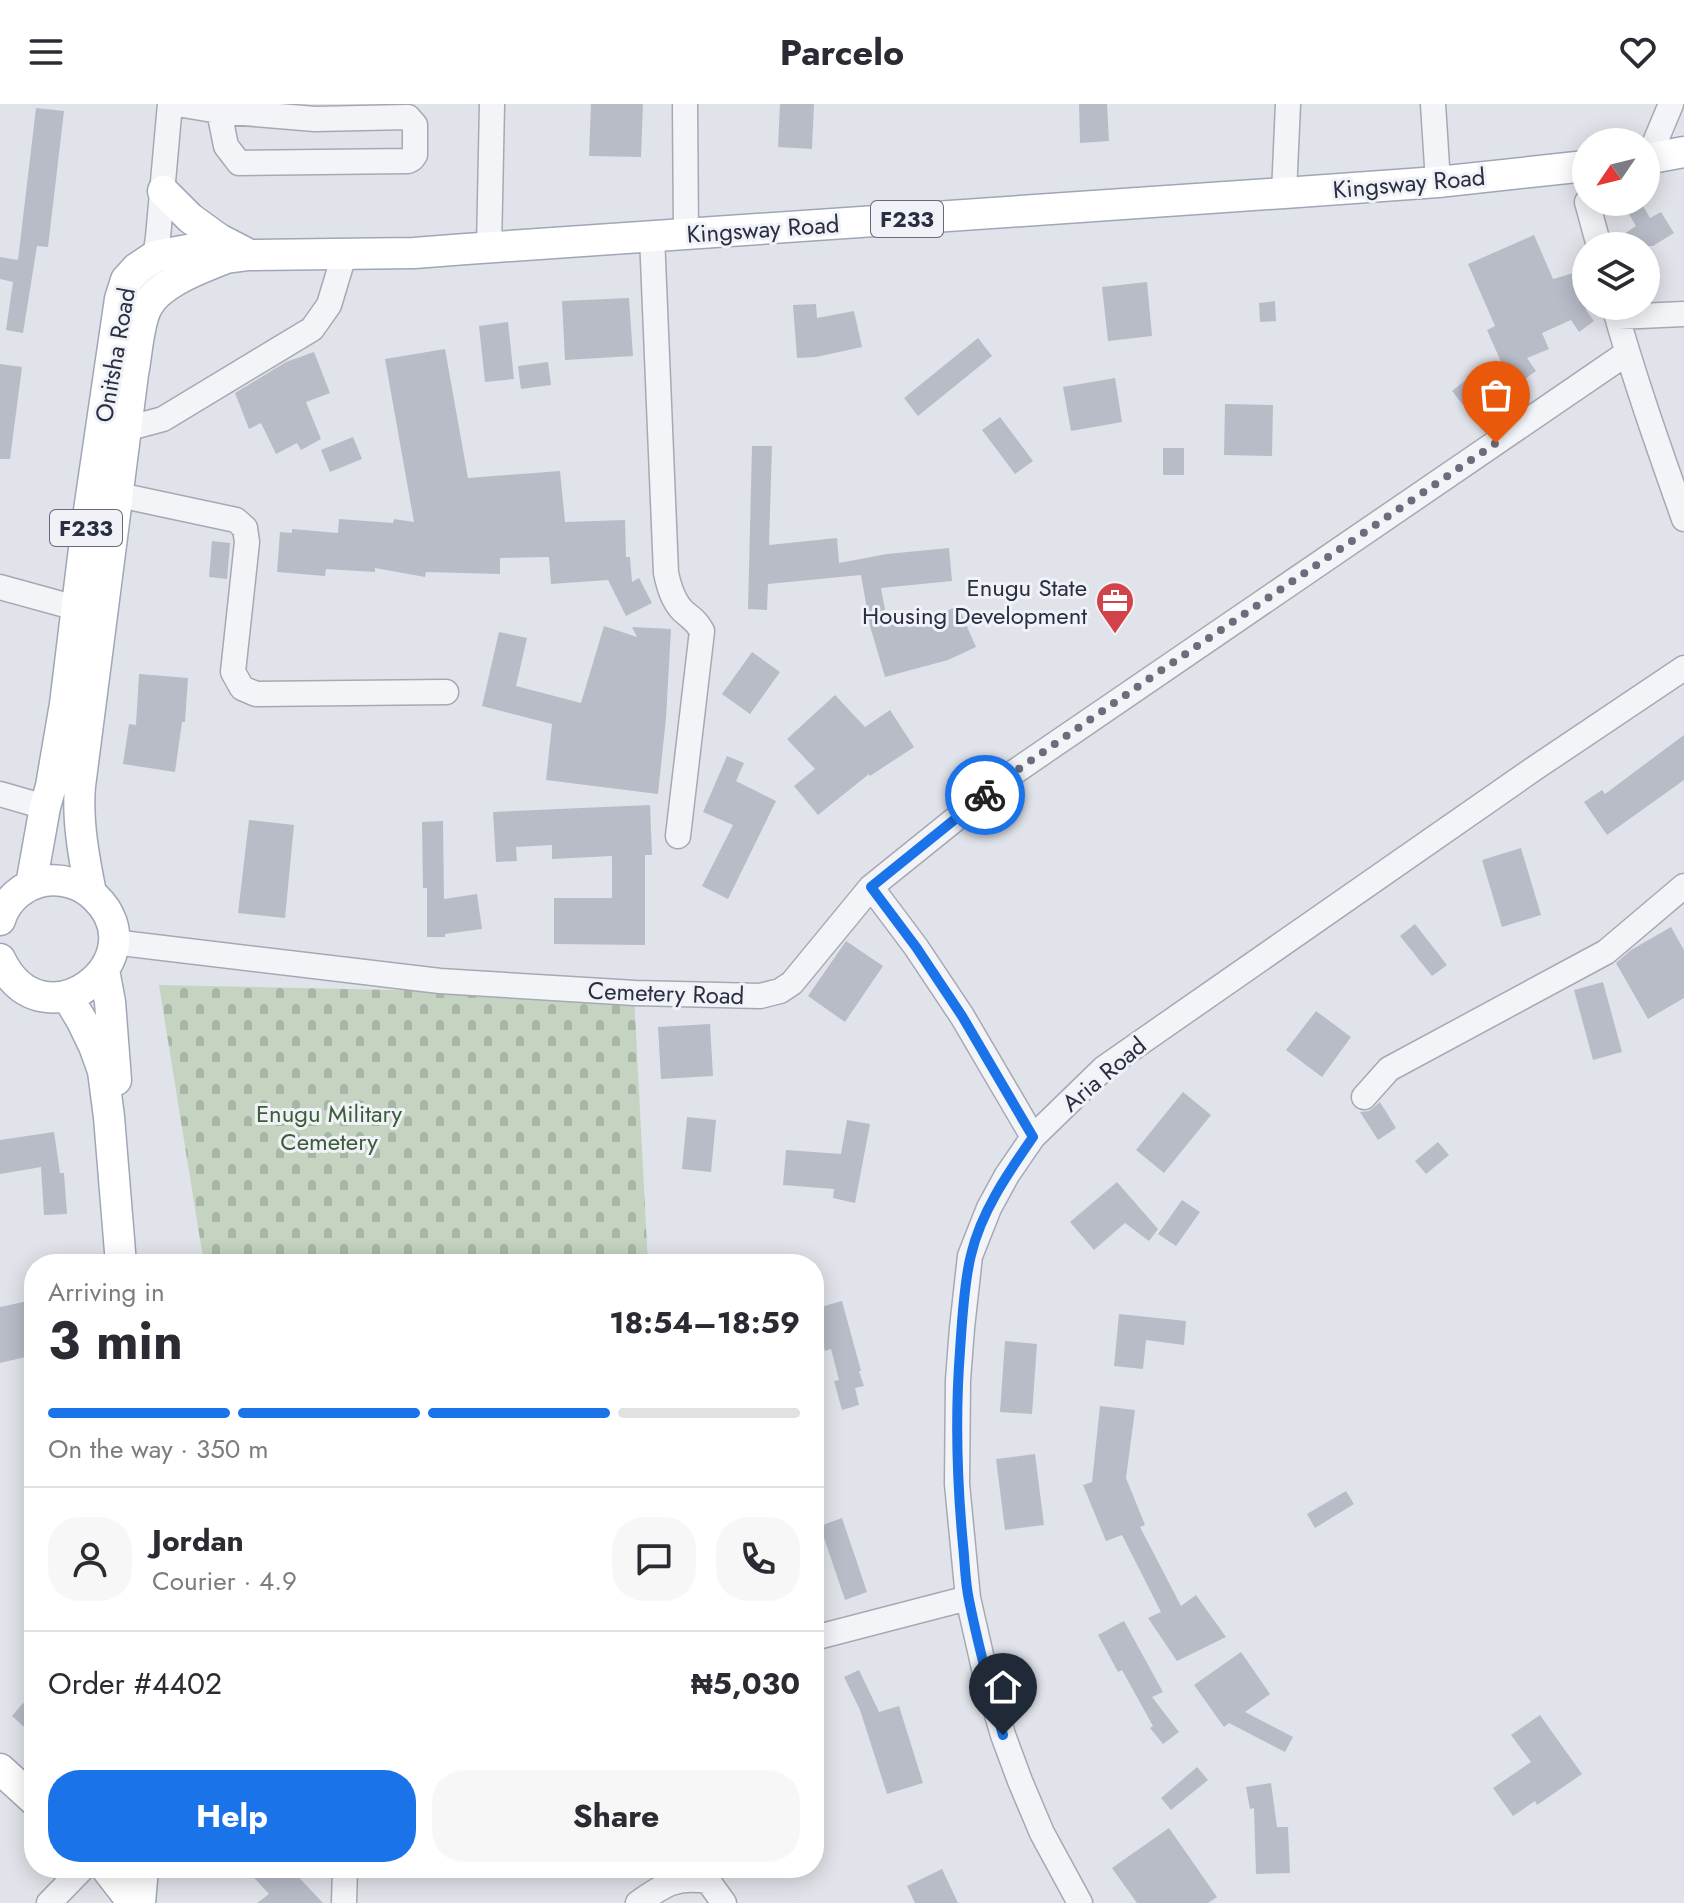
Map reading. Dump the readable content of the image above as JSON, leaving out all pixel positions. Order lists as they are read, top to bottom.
{
  "streets": {
    "main road": ["Kingsway Road", "F233", "Onitsha Road"],
    "street": ["Cemetery Road", "Aria Road"]
  },
  "crossings": [
    ["Kingsway Road", "F233"],
    ["Kingsway Road", "Onitsha Road"],
    ["F233", "Onitsha Road"],
    ["F233", "Cemetery Road"]
  ],
  "parks": ["Enugu Military Cemetery"],
  "places": {
    "office": ["Enugu State Housing Development"]
  },
  "north": "bottom left",
  "page": {
    "header": "Parcelo",
    "heading": ["3 min", "Arriving in", "18:54–18:59"],
    "panel": [
      "Jordan",
      "Courier · 4.9",
      "Order #4402",
      "₦5,030"
    ],
    "bar": "On the way · 350 m",
    "buttons": ["Help", "Share"]
  }
}
